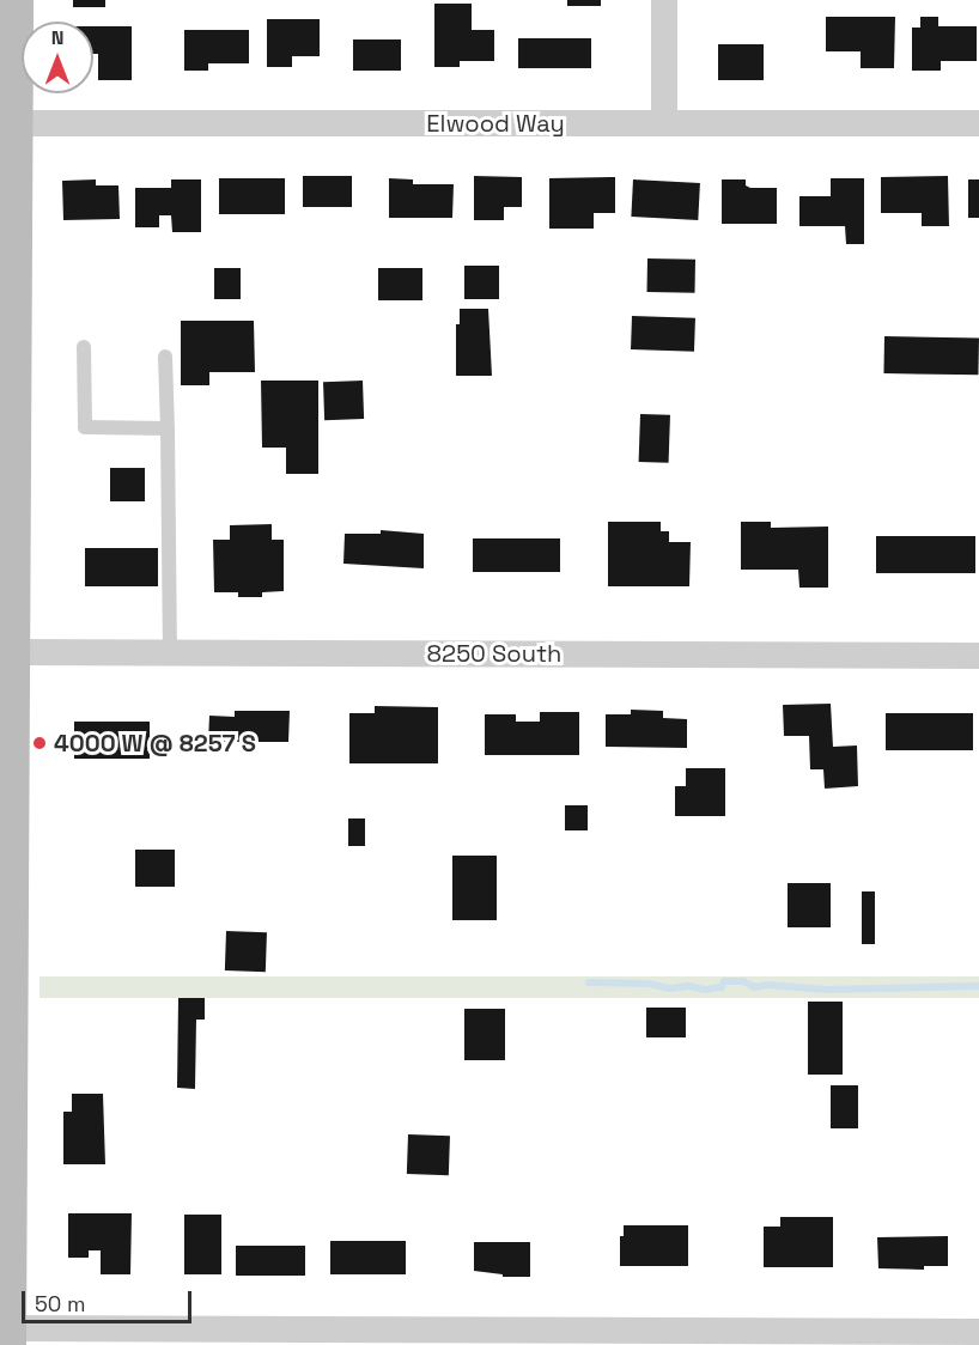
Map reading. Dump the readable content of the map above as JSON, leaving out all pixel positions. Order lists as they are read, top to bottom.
{
  "streets": {
    "street": ["Elwood Way", "8250 South"]
  },
  "places": ["4000 W @ 8257 S"],
  "scale_bar": "50 m",
  "north": "top"
}
